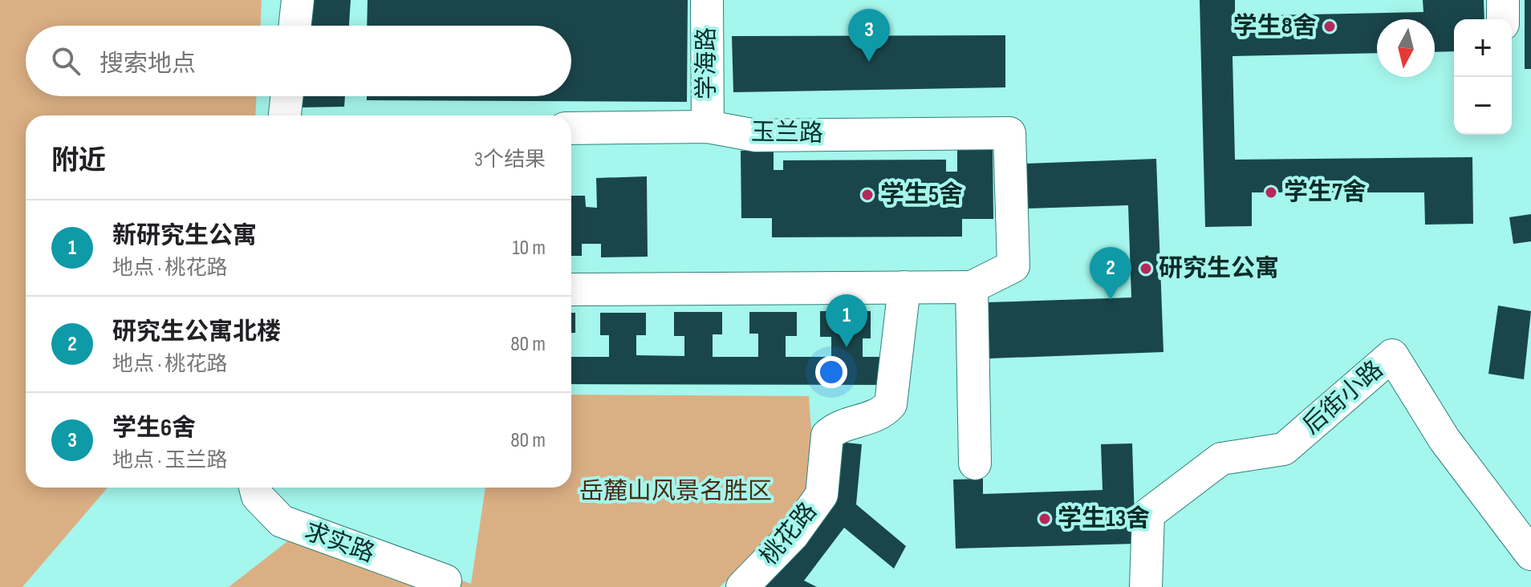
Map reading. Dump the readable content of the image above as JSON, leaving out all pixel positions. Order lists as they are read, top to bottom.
{
  "streets": {
    "street": [
      "学海路",
      "玉兰路",
      "后街小路",
      "桃花路",
      "求实路"
    ]
  },
  "crossings": [
    ["学海路", "玉兰路"]
  ],
  "parks": ["岳麓山风景名胜区"],
  "places": [
    "学生8舍",
    "学生7舍",
    "学生5舍",
    "研究生公寓",
    "学生13舍"
  ],
  "north": "bottom",
  "page": {
    "pins": ["3", "2", "1"],
    "map_buttons": ["+", "−"],
    "search": "搜索地点",
    "heading": ["附近", "3个结果"],
    "list": [
      {
        "mark": "1",
        "name": "新研究生公寓",
        "note": "地点 · 桃花路",
        "value": "10 m"
      },
      {
        "mark": "2",
        "name": "研究生公寓北楼",
        "note": "地点 · 桃花路",
        "value": "80 m"
      },
      {
        "mark": "3",
        "name": "学生6舍",
        "note": "地点 · 玉兰路",
        "value": "80 m"
      }
    ]
  }
}
